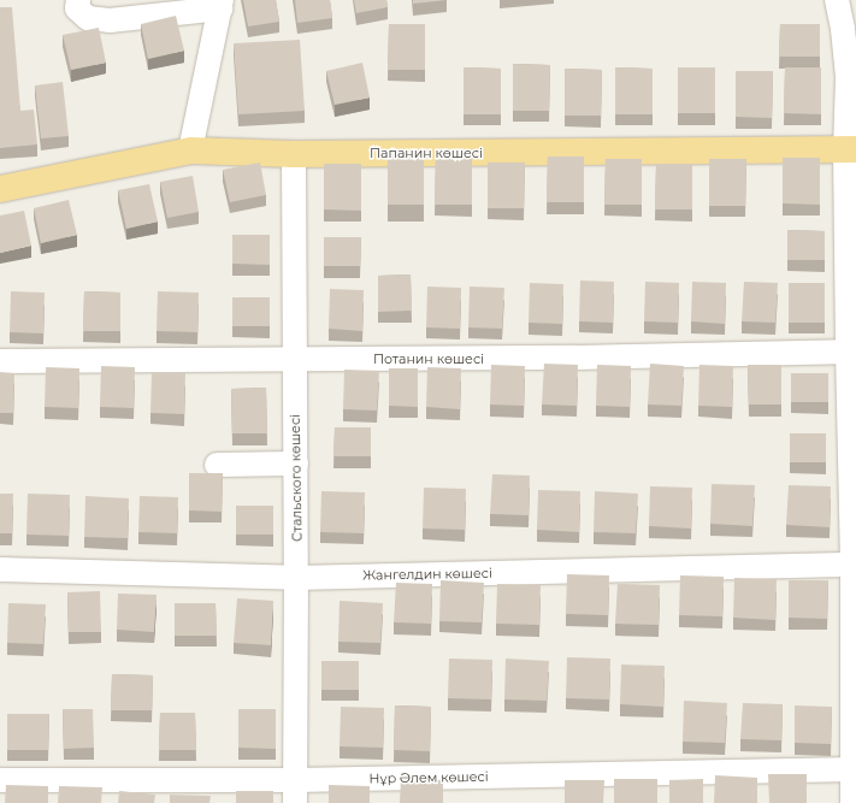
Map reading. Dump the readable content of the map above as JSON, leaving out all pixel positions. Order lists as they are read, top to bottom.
{
  "streets": {
    "main road": ["Папанин көшесі"],
    "street": [
      "Потанин көшесі",
      "Стальского көшесі",
      "Жангелдин көшесі",
      "Нұр Әлем көшесі"
    ]
  },
  "crossings": [
    ["Папанин көшесі", "Стальского көшесі"],
    ["Потанин көшесі", "Стальского көшесі"],
    ["Стальского көшесі", "Жангелдин көшесі"],
    ["Стальского көшесі", "Нұр Әлем көшесі"]
  ]
}
